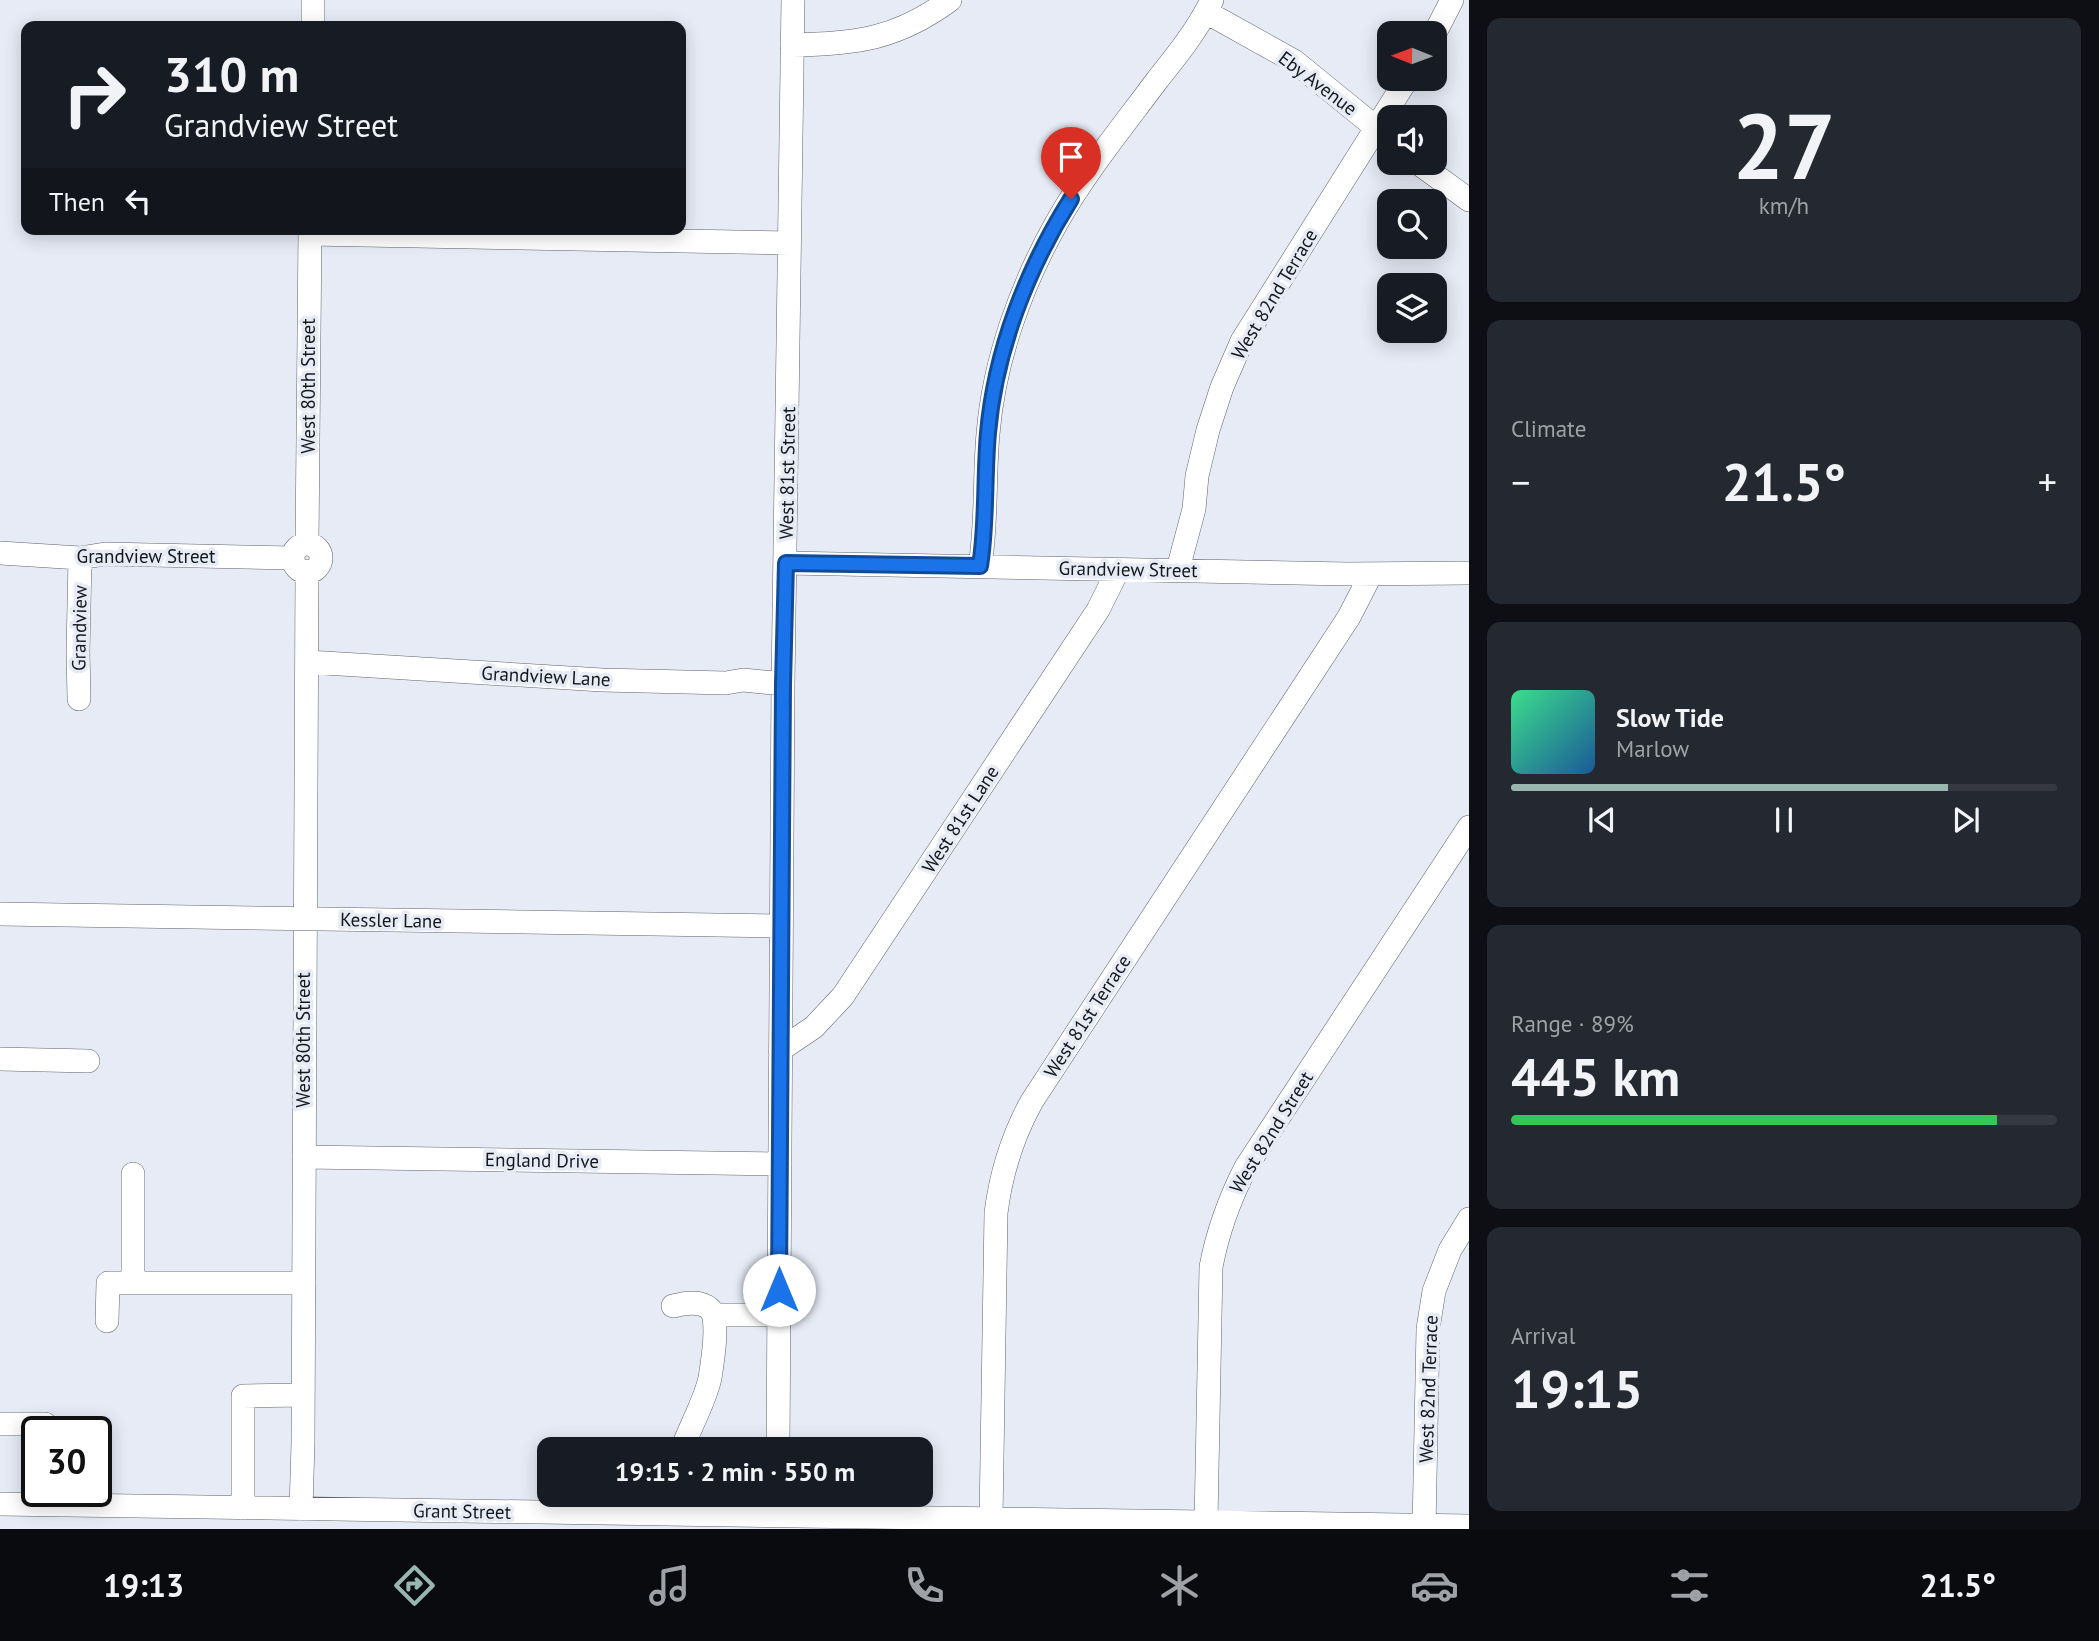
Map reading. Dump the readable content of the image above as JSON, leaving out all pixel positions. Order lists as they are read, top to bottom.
{
  "streets": {
    "street": [
      "Eby Avenue",
      "West 82nd Terrace",
      "West 80th Street",
      "West 81st Street",
      "Grandview Street",
      "Grandview",
      "Grandview Lane",
      "West 81st Lane",
      "Kessler Lane",
      "West 81st Terrace",
      "West 82nd Street",
      "England Drive",
      "Grant Street"
    ]
  },
  "crossings": [
    ["West 82nd Terrace", "Grandview Street"],
    ["West 82nd Terrace", "Grant Street"],
    ["West 80th Street", "Grandview Street"],
    ["West 80th Street", "Grandview Lane"],
    ["West 80th Street", "Kessler Lane"],
    ["West 80th Street", "England Drive"],
    ["West 80th Street", "Grant Street"],
    ["West 81st Street", "Grandview Street"],
    ["West 81st Street", "Grandview Lane"],
    ["West 81st Street", "West 81st Lane"],
    ["West 81st Street", "Kessler Lane"],
    ["West 81st Street", "England Drive"],
    ["Grandview Street", "Grandview"],
    ["Grandview Street", "West 81st Lane"],
    ["Grandview Street", "West 81st Terrace"],
    ["West 81st Terrace", "Grant Street"],
    ["West 82nd Street", "Grant Street"]
  ],
  "north": "left",
  "page": {
    "tile": [
      ["27", "km/h"],
      "Climate",
      ["Range · 89%", "445 km"],
      ["Arrival", "19:15"]
    ],
    "turn": ["310 m", "Grandview Street"],
    "then": "Then",
    "heat": ["−", "21.5°", "+"],
    "song": ["Slow Tide", "Marlow"],
    "limit": "30",
    "trip": "19:15 · 2 min · 550 m",
    "tabs": ["19:13", "21.5°"]
  }
}
